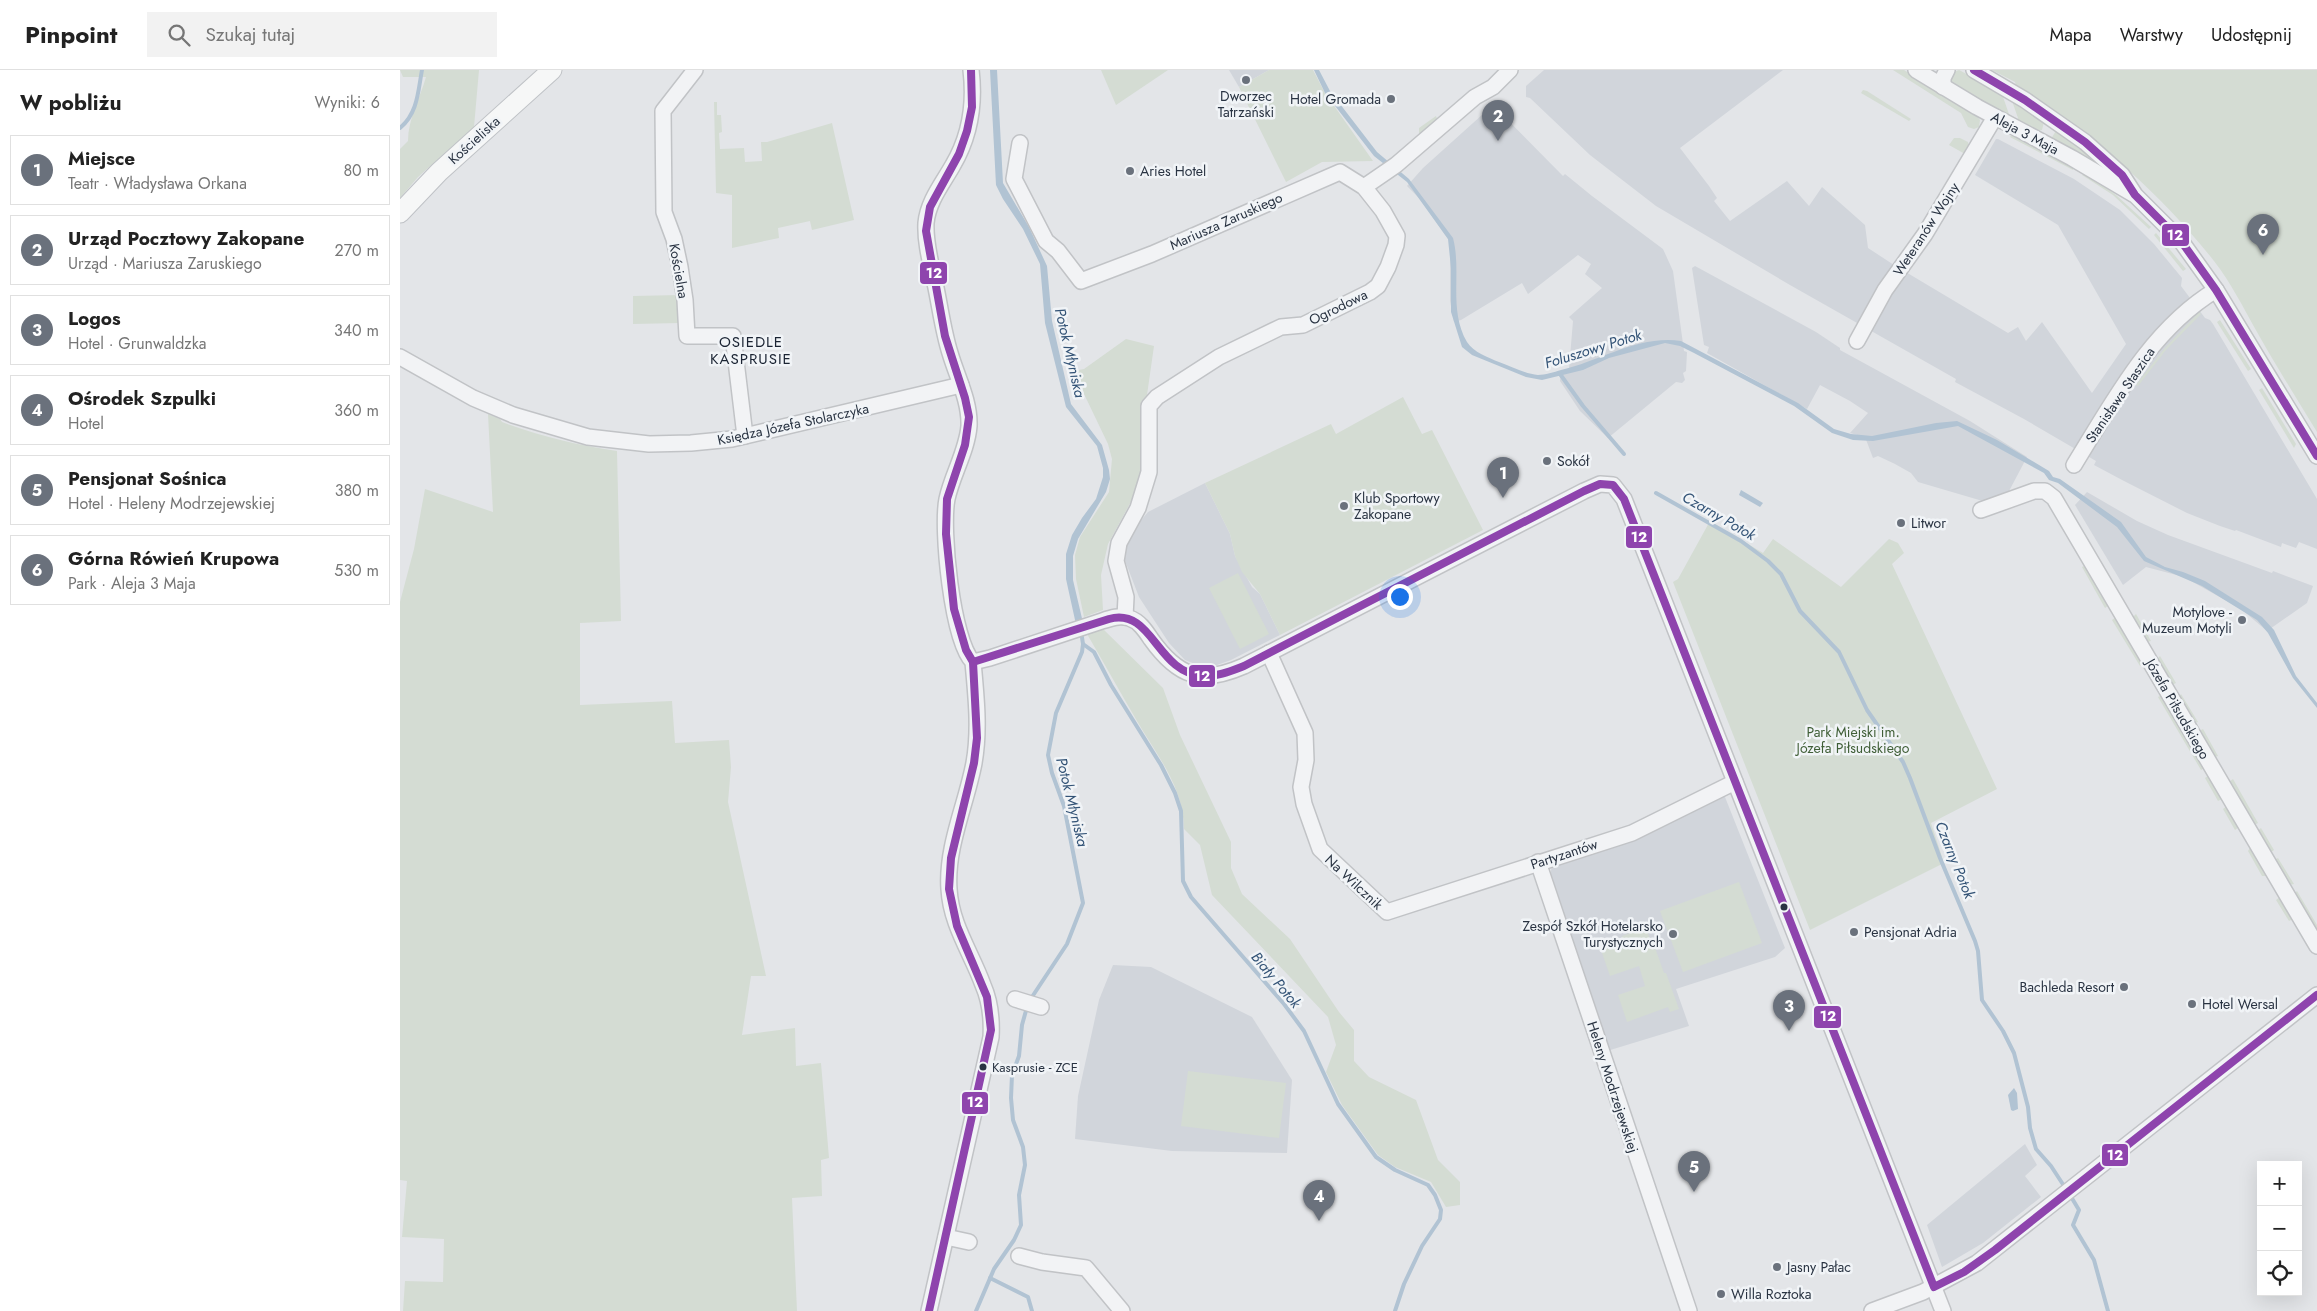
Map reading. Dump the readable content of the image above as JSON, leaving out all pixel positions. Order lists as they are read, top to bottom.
{
  "streets": {
    "main road": ["Kościeliska"],
    "street": [
      "Aleja 3 Maja",
      "Mariusza Zaruskiego",
      "Weteranów Wojny",
      "Kościelna",
      "Ogrodowa",
      "Stanisława Staszica",
      "Księdza Józefa Stolarczyka",
      "Józefa Piłsudskiego",
      "Partyzantów",
      "Na Wilcznik",
      "Heleny Modrzejewskiej"
    ]
  },
  "crossings": [
    ["Aleja 3 Maja", "Weteranów Wojny"],
    ["Aleja 3 Maja", "Stanisława Staszica"],
    ["Mariusza Zaruskiego", "Ogrodowa"],
    ["Kościelna", "Księdza Józefa Stolarczyka"],
    ["Partyzantów", "Na Wilcznik"],
    ["Partyzantów", "Heleny Modrzejewskiej"]
  ],
  "districts": ["OSIEDLE KASPRUSIE"],
  "water": [
    "Foluszowy Potok",
    "Potok Młyniska",
    "Czarny Potok",
    "Biały Potok"
  ],
  "parks": ["Park Miejski im. Józefa Piłsudskiego"],
  "places": [
    "Dworzec Tatrzański",
    "Hotel Gromada",
    "Aries Hotel",
    "Sokół",
    "Klub Sportowy Zakopane",
    "Litwor",
    "Motylove - Muzeum Motyli",
    "Pensjonat Adria",
    "Zespół Szkół Hotelarsko Turystycznych",
    "Bachleda Resort",
    "Hotel Wersal",
    "Kasprusie - ZCE",
    "Jasny Pałac",
    "Willa Roztoka"
  ],
  "lines": ["transit line 12"],
  "page": {
    "header": "Pinpoint",
    "search": "Szukaj tutaj",
    "nav": ["Mapa", "Warstwy", "Udostępnij"],
    "heading": ["W pobliżu", "Wyniki: 6"],
    "pins": [
      "2",
      "6",
      "1",
      "3",
      "5",
      "4"
    ],
    "list": [
      {
        "mark": "1",
        "name": "Miejsce",
        "note": "Teatr · Władysława Orkana",
        "value": "80 m"
      },
      {
        "mark": "2",
        "name": "Urząd Pocztowy Zakopane",
        "note": "Urząd · Mariusza Zaruskiego",
        "value": "270 m"
      },
      {
        "mark": "3",
        "name": "Logos",
        "note": "Hotel · Grunwaldzka",
        "value": "340 m"
      },
      {
        "mark": "4",
        "name": "Ośrodek Szpulki",
        "note": "Hotel",
        "value": "360 m"
      },
      {
        "mark": "5",
        "name": "Pensjonat Sośnica",
        "note": "Hotel · Heleny Modrzejewskiej",
        "value": "380 m"
      },
      {
        "mark": "6",
        "name": "Górna Rówień Krupowa",
        "note": "Park · Aleja 3 Maja",
        "value": "530 m"
      }
    ],
    "map_buttons": ["+", "−"]
  }
}
